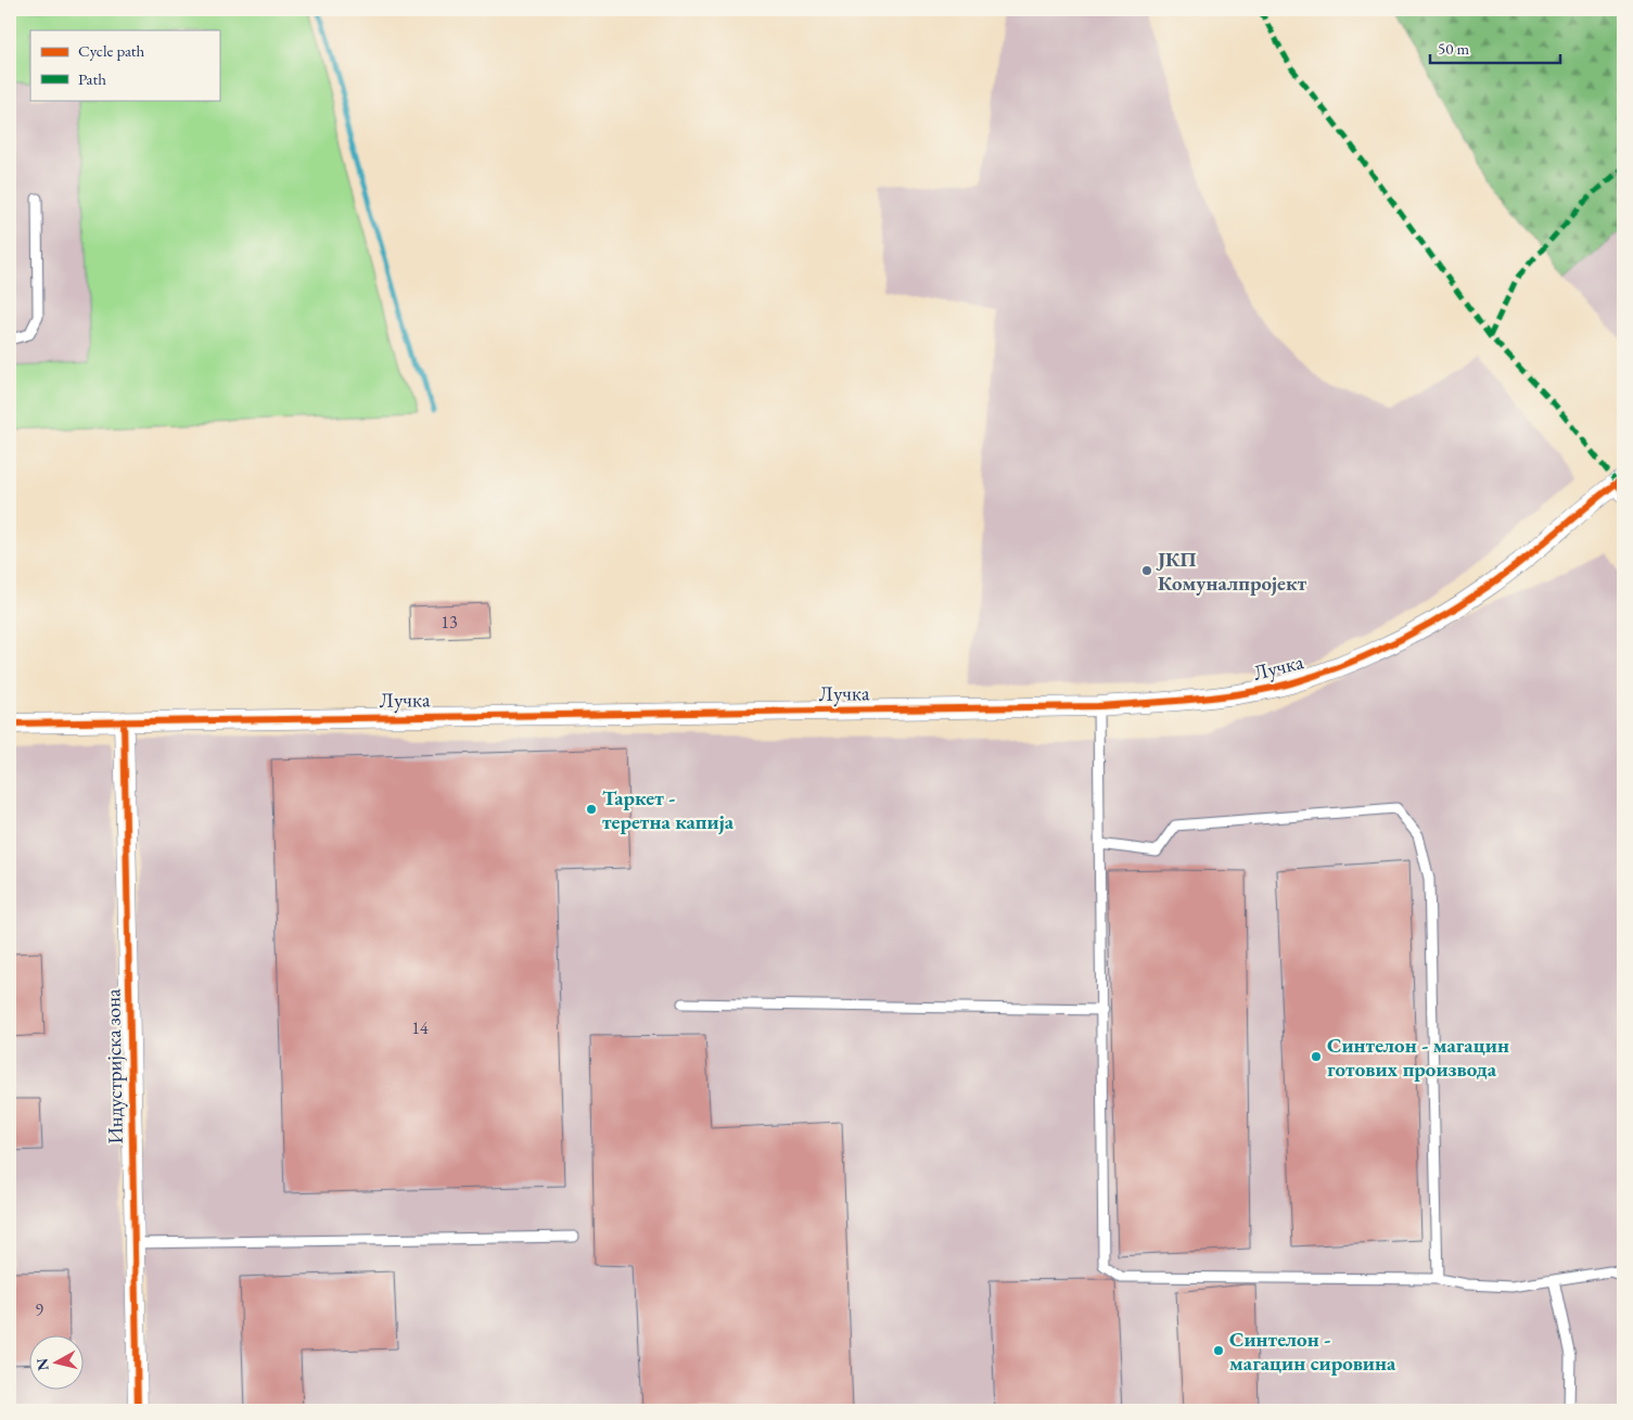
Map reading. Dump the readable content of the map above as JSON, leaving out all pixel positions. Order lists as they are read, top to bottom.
{
  "streets": {
    "street": ["Лучка", "Индустријска зона"]
  },
  "crossings": [
    ["Лучка", "Индустријска зона"]
  ],
  "places": [
    "ЈКП Комуналпројект",
    "Таркет - теретна капија",
    "Синтелон - магацин готових производа",
    "Синтелон - магацин сировина"
  ],
  "house_numbers": ["13", "14", "9"],
  "legend": ["Cycle path", "Path"],
  "scale_bar": "50 m",
  "north": "left"
}
